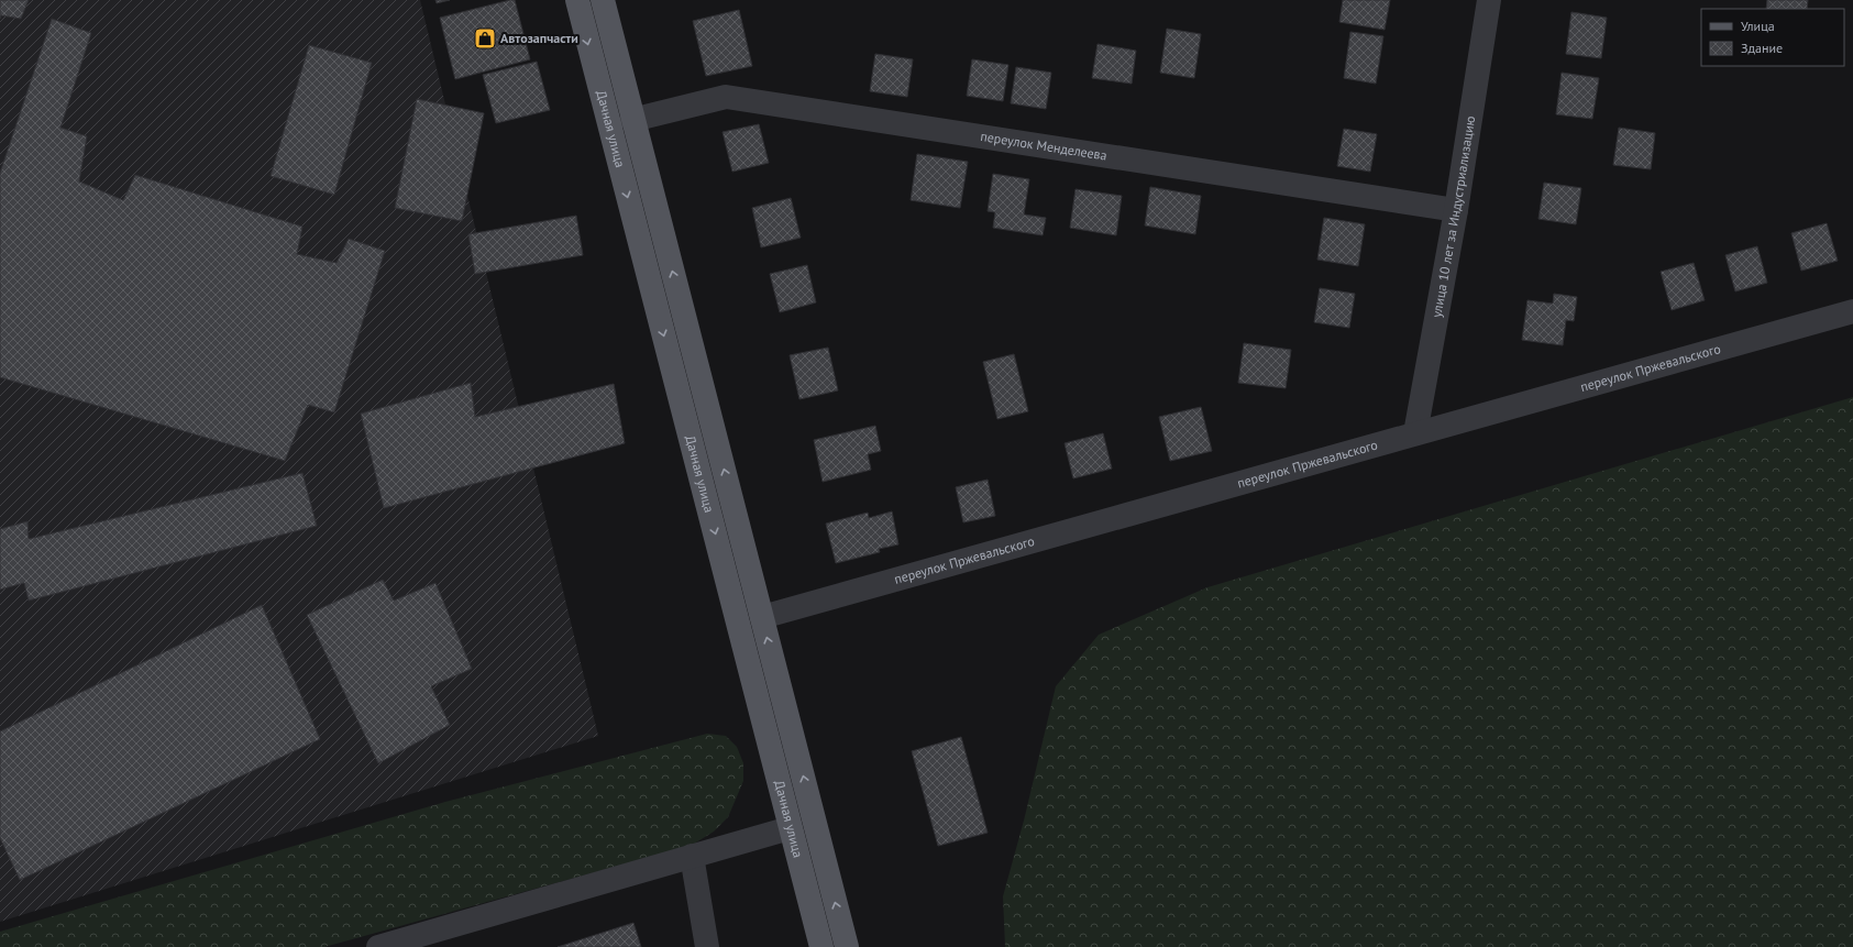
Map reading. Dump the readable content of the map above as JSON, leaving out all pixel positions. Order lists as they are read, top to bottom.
{
  "streets": {
    "main road": ["Дачная улица"],
    "street": ["переулок Менделеева", "улица 10 лет за Индустриализацию", "переулок Пржевальского"]
  },
  "crossings": [
    ["Дачная улица", "переулок Менделеева"],
    ["Дачная улица", "переулок Пржевальского"],
    ["переулок Менделеева", "улица 10 лет за Индустриализацию"],
    ["улица 10 лет за Индустриализацию", "переулок Пржевальского"]
  ],
  "places": {
    "shop": ["Автозапчасти"]
  },
  "legend": ["Улица", "Здание"]
}
